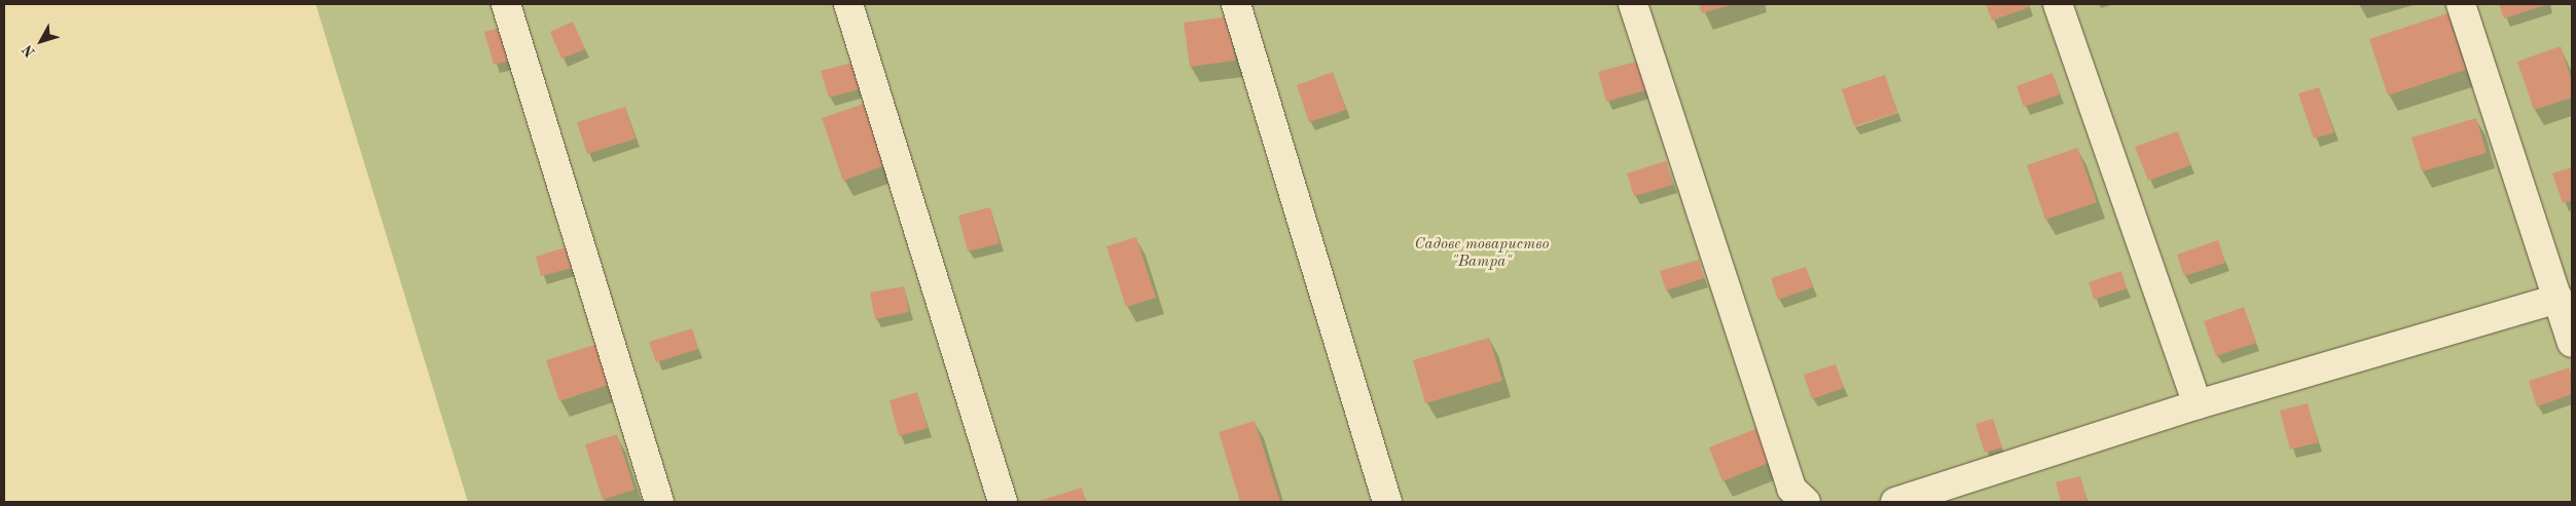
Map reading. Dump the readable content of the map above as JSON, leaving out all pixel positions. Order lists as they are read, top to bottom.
{
  "parks": ["Садове товариство \"Ватра\""],
  "north": "bottom left"
}
